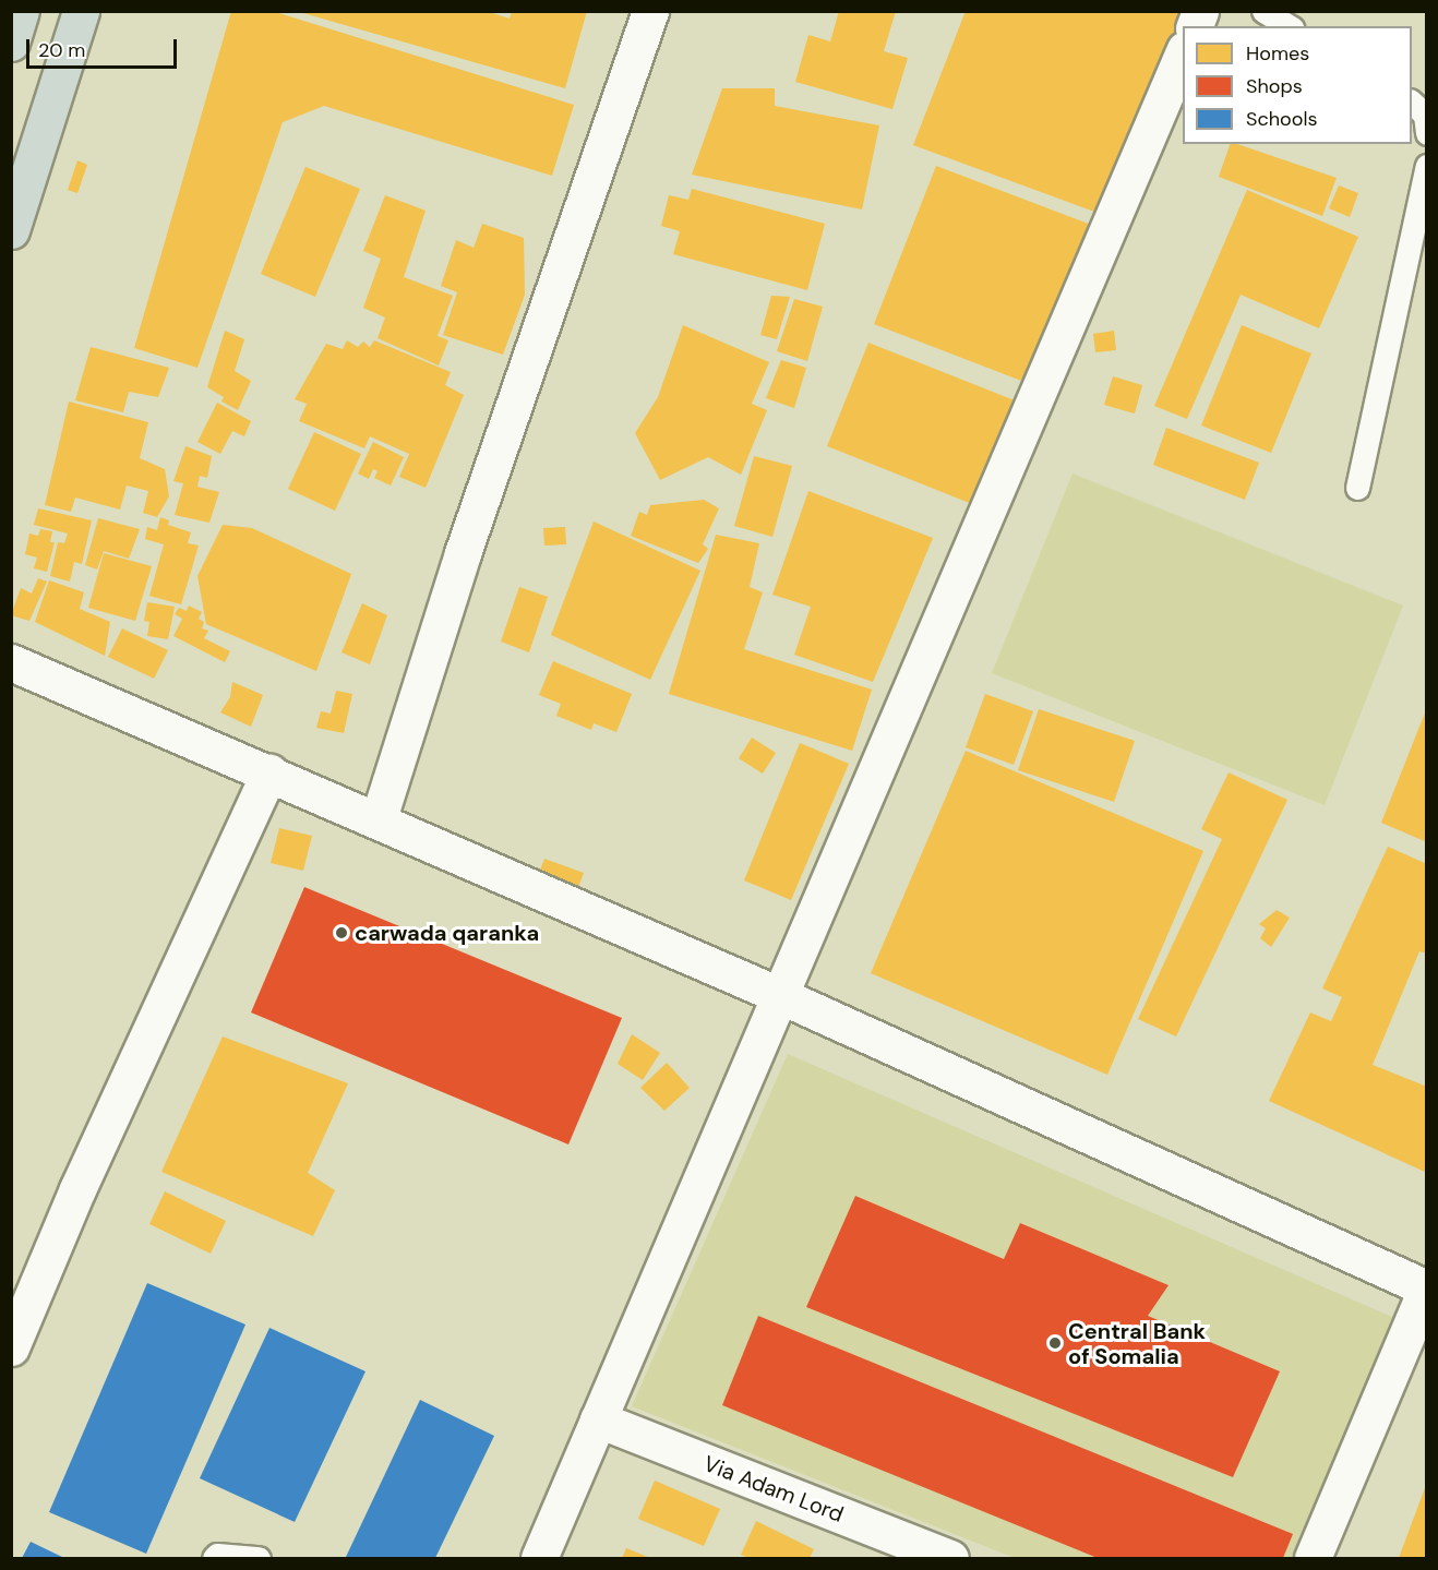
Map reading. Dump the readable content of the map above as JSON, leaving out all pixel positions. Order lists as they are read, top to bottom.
{
  "streets": {
    "street": ["Via Adam Lord"]
  },
  "places": ["carwada qaranka", "Central Bank of Somalia"],
  "legend": ["Homes", "Shops", "Schools"],
  "scale_bar": "20 m"
}
